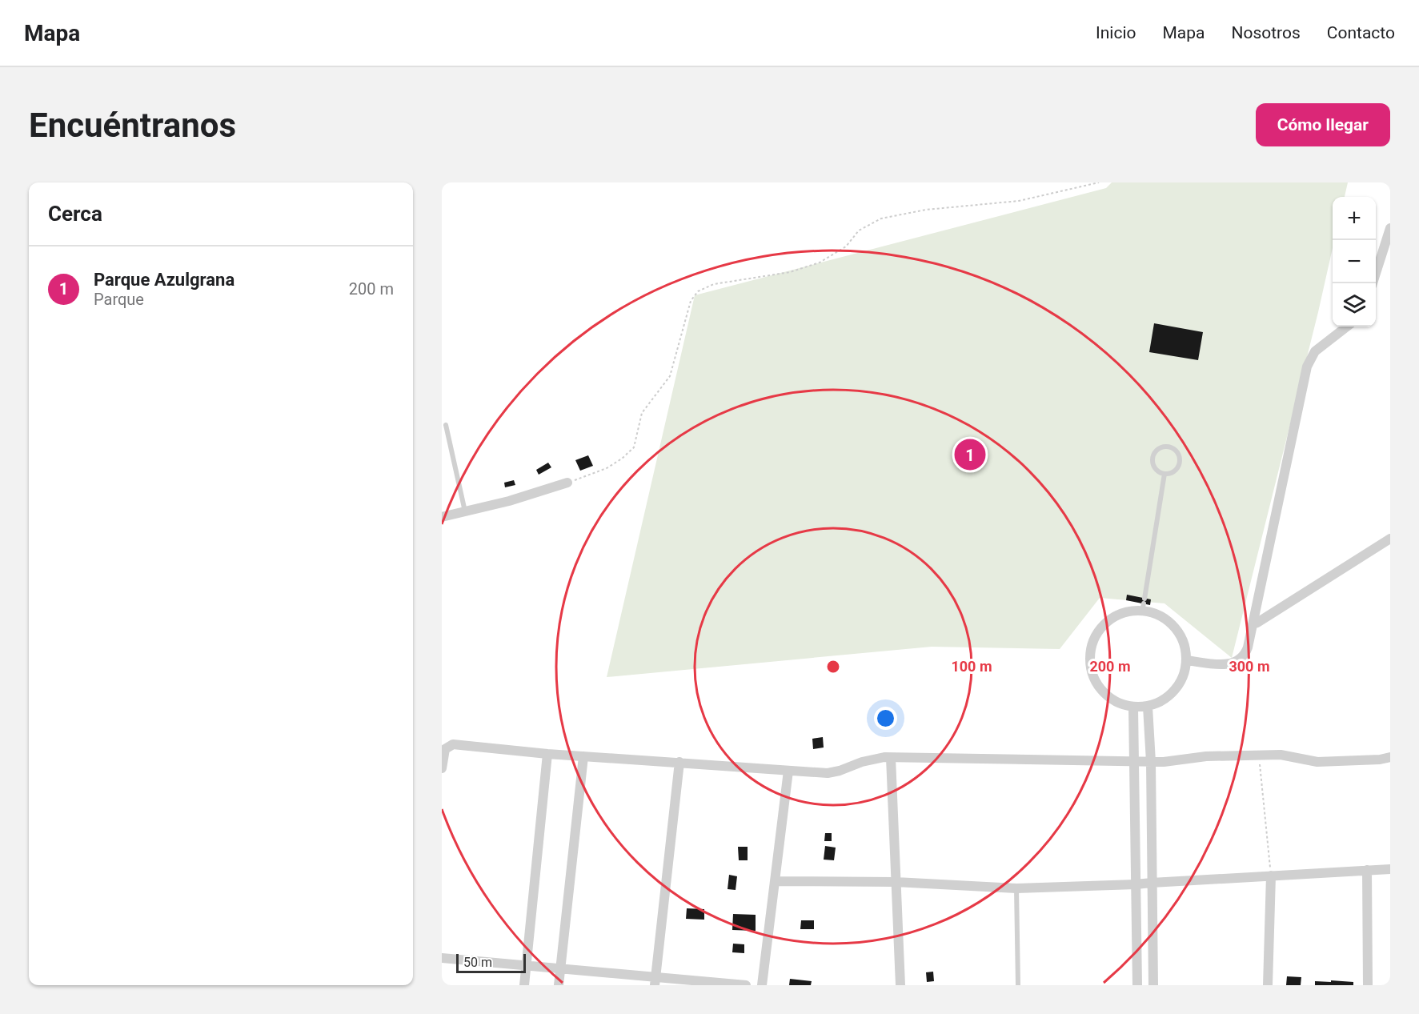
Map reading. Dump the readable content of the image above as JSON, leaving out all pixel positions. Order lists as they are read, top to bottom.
{
  "scale_bar": "50 m",
  "page": {
    "header": "Mapa",
    "nav": [
      "Inicio",
      "Mapa",
      "Nosotros",
      "Contacto"
    ],
    "buttons": "Cómo llegar",
    "title": "Encuéntranos",
    "heading": "Cerca",
    "map_buttons": ["+", "−"],
    "list": [
      {
        "mark": "1",
        "name": "Parque Azulgrana",
        "note": "Parque",
        "value": "200 m"
      }
    ],
    "pins": "1",
    "scale": "50 m"
  },
  "rings": ["100 m", "200 m", "300 m"]
}
